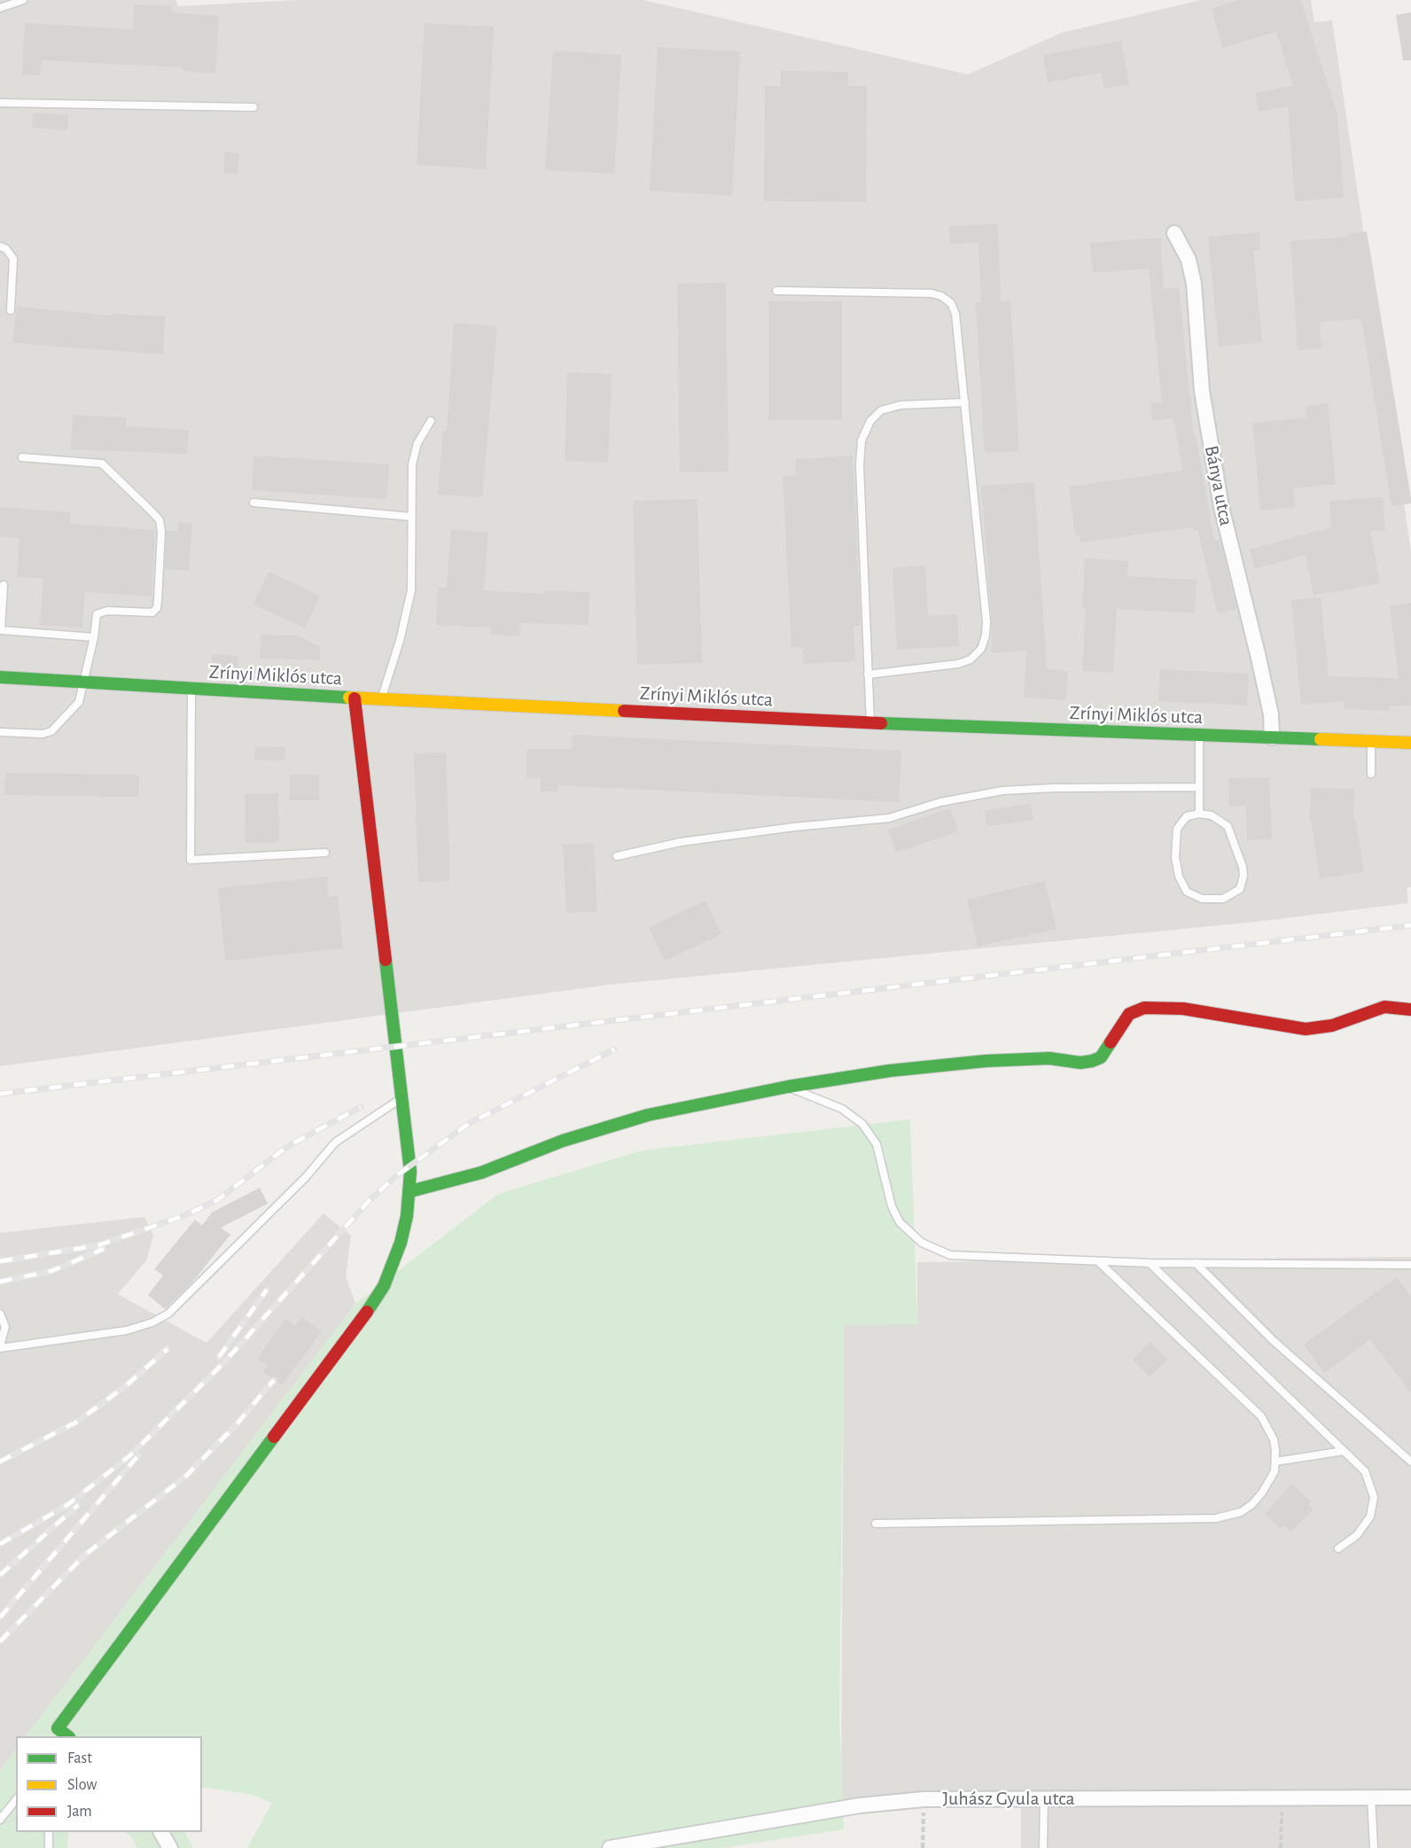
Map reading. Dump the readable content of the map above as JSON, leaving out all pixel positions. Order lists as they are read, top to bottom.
{
  "streets": {
    "street": ["Bánya utca", "Zrínyi Miklós utca", "Juhász Gyula utca"]
  },
  "crossings": [
    ["Bánya utca", "Zrínyi Miklós utca"]
  ],
  "legend": ["Fast", "Slow", "Jam"]
}
